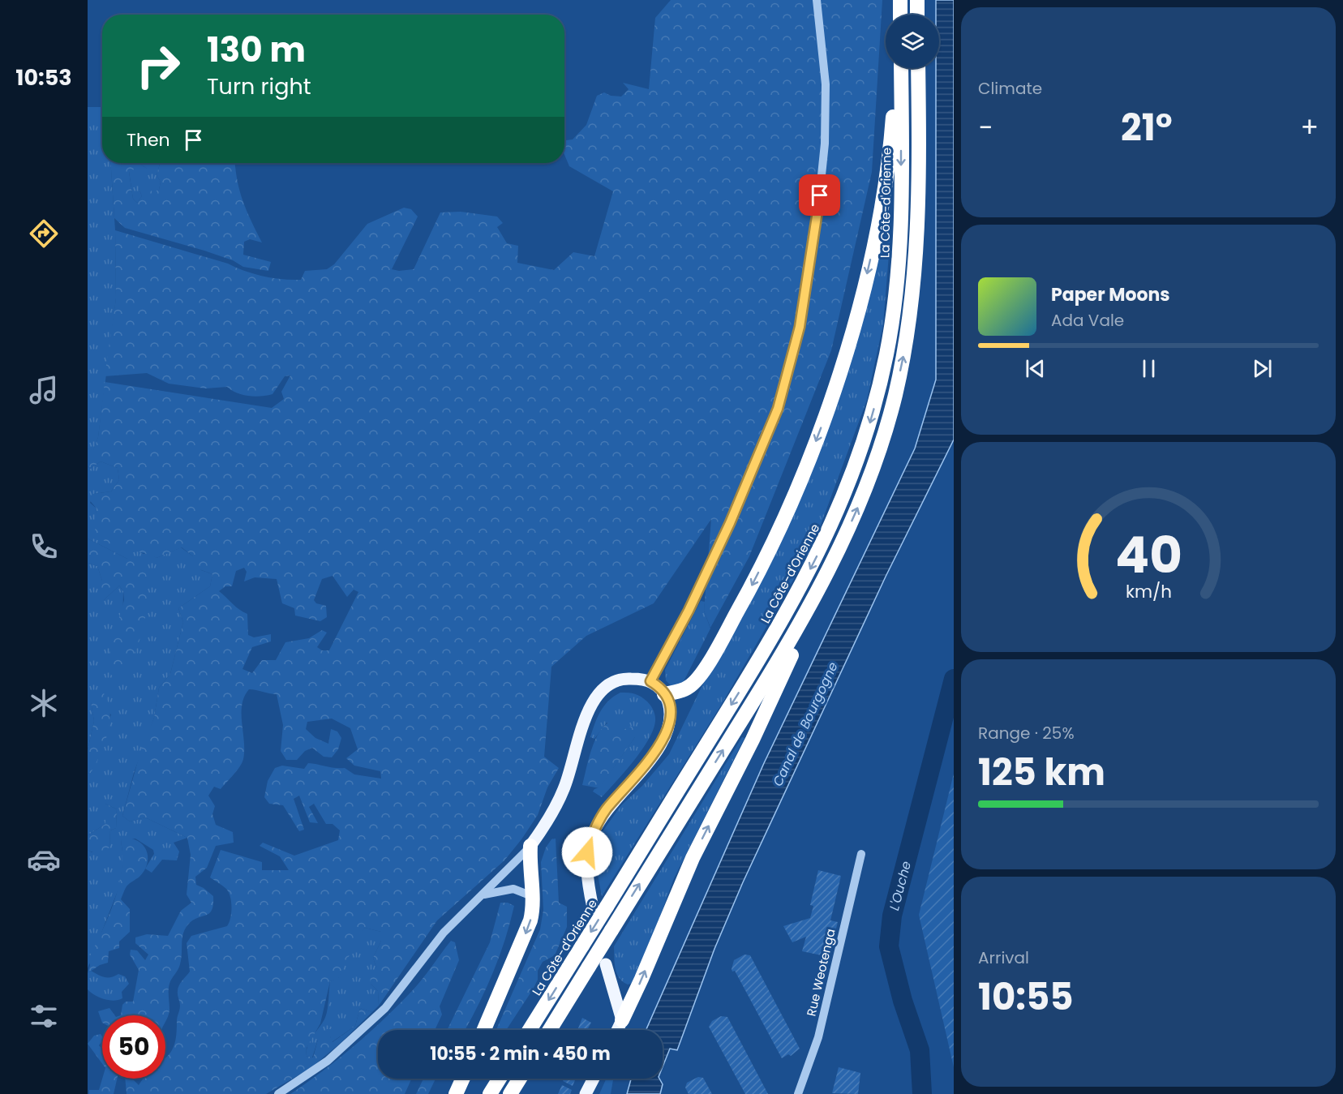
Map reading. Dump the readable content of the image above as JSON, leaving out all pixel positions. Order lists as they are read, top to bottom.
{
  "streets": {
    "highway": ["La Côte-d'Orienne"],
    "street": ["Rue Weotenga"]
  },
  "water": ["Canal de Bourgogne", "L'Ouche"],
  "page": {
    "tabs": "10:53",
    "tile": [
      "Climate",
      ["Range · 25%", "125 km"],
      ["Arrival", "10:55"]
    ],
    "turn": ["130 m", "Turn right"],
    "heat": ["−", "21°", "+"],
    "then": "Then",
    "song": ["Paper Moons", "Ada Vale"],
    "limit": "50",
    "trip": "10:55 · 2 min · 450 m",
    "gauge": ["40", "km/h"]
  }
}
